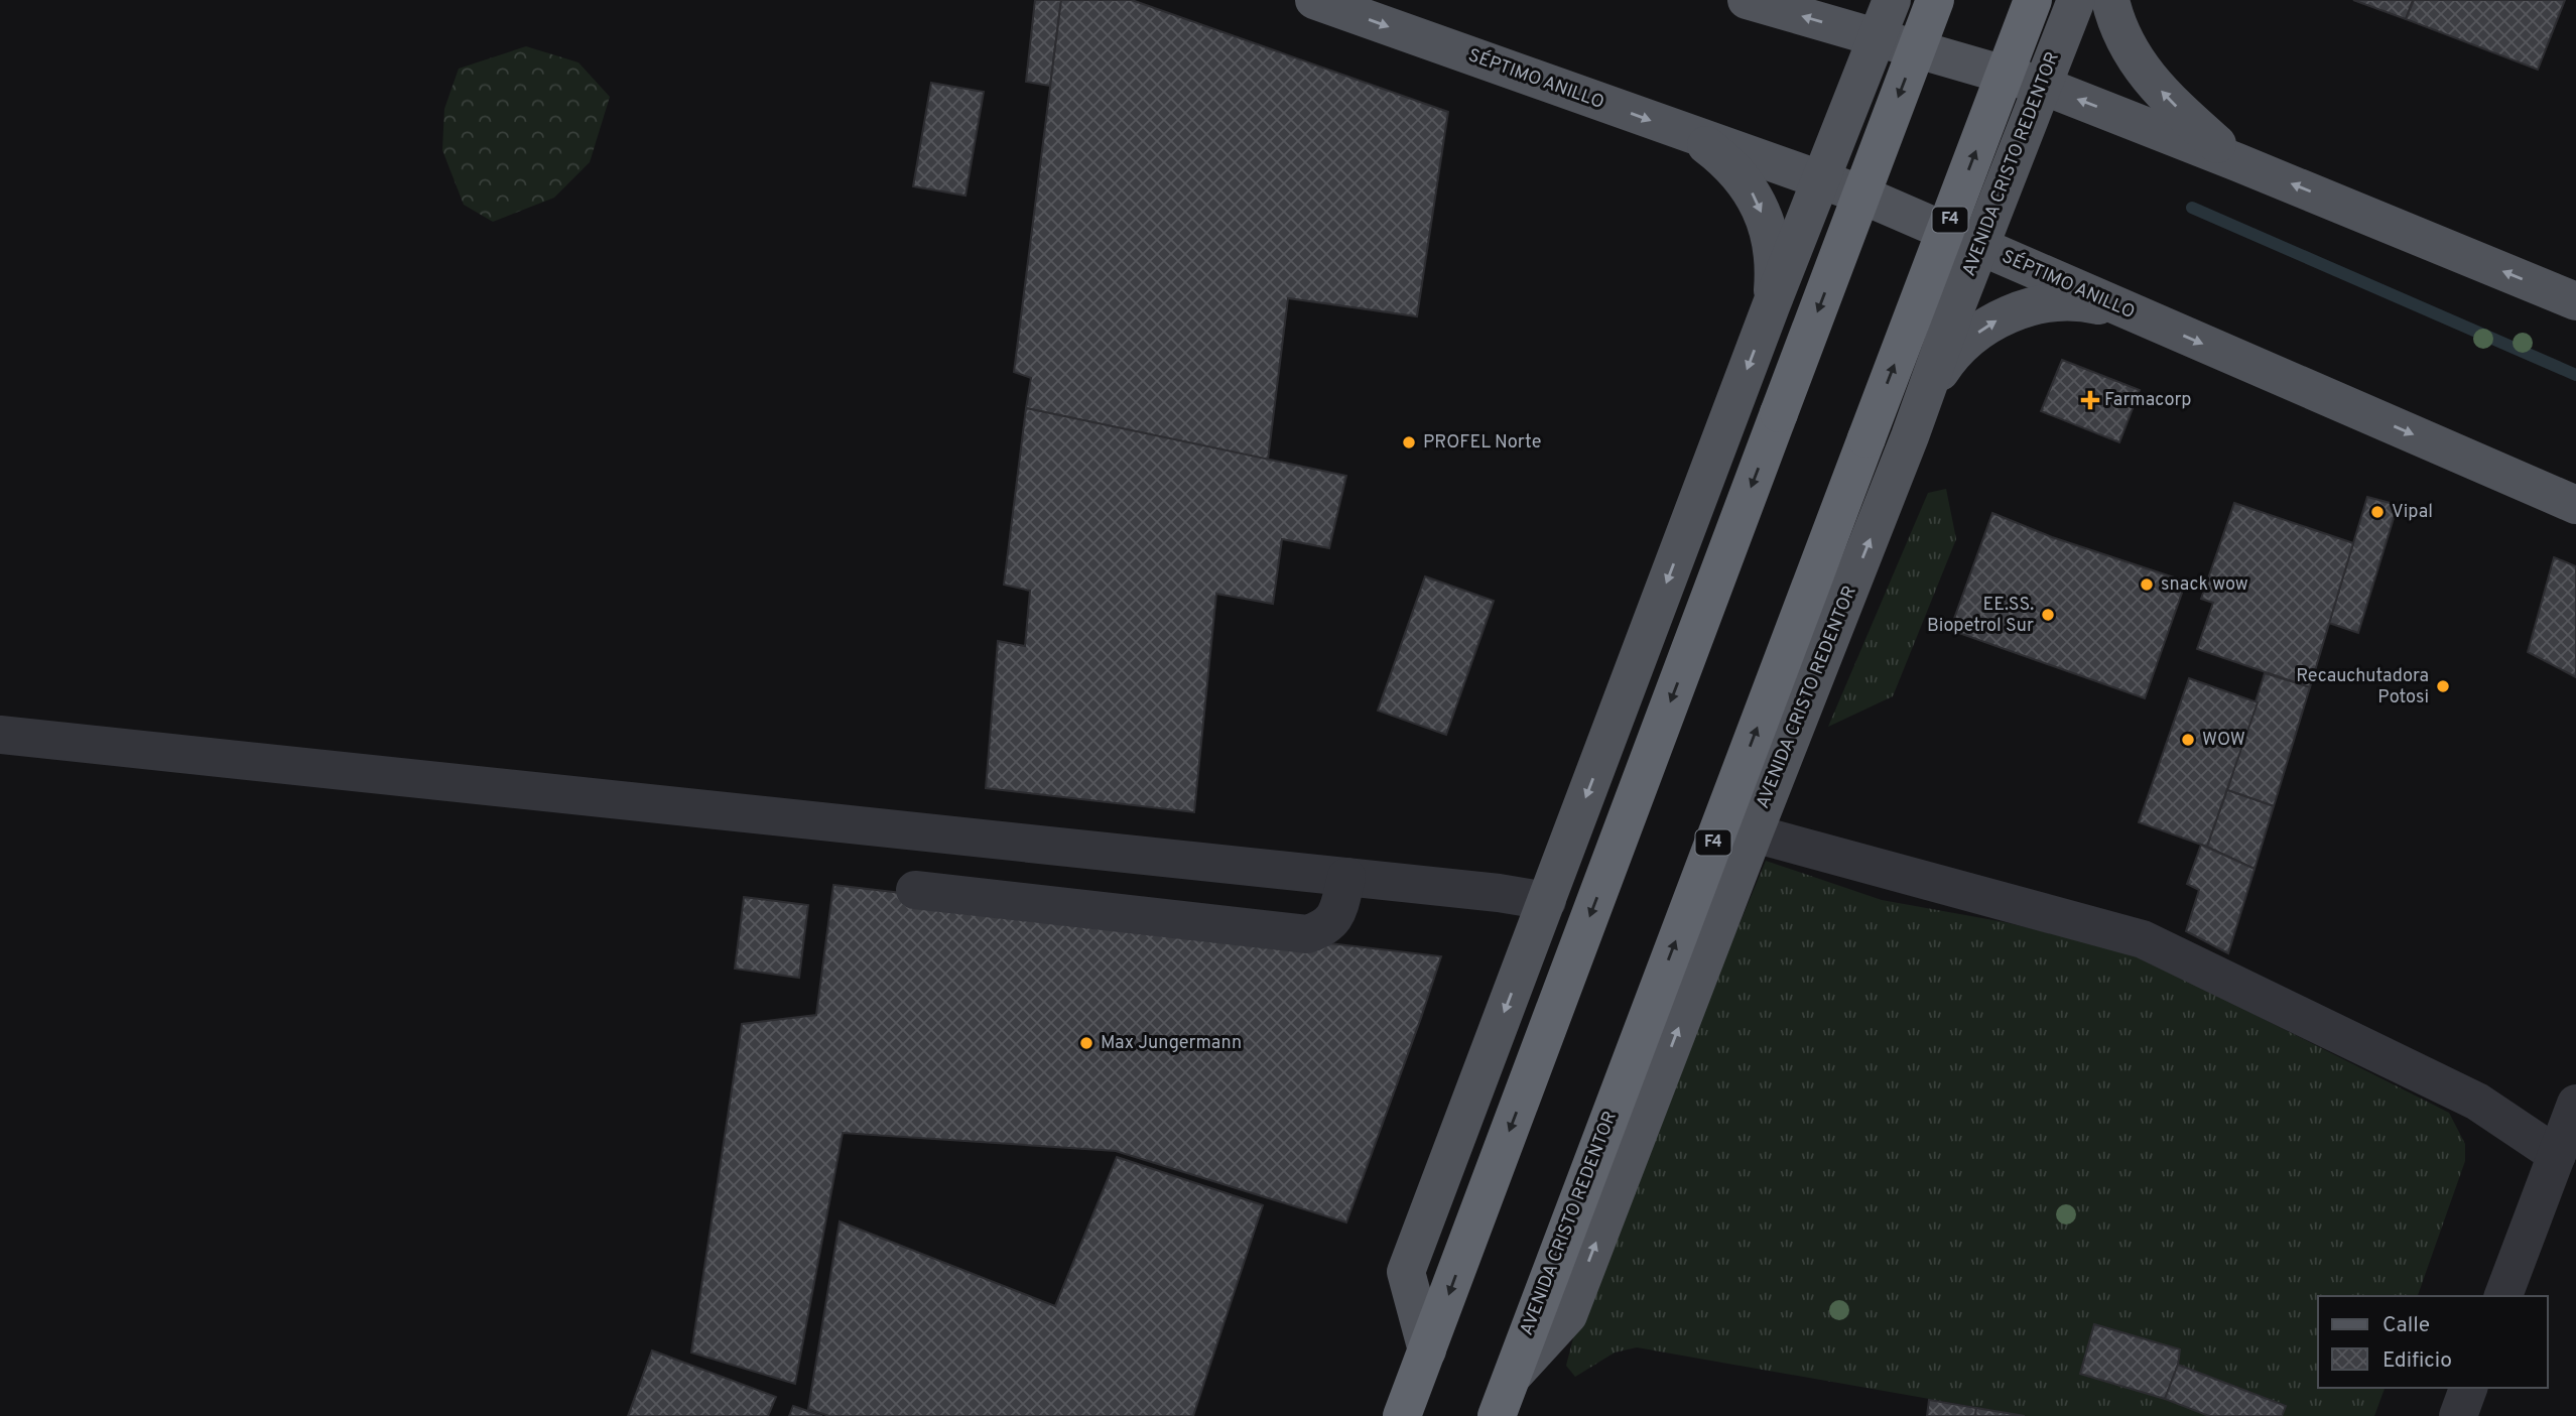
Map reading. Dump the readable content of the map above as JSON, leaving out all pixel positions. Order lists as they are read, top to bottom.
{
  "streets": {
    "highway": ["AVENIDA CRISTO REDENTOR", "F4"],
    "main road": ["SÉPTIMO ANILLO"]
  },
  "crossings": [
    ["SÉPTIMO ANILLO", "AVENIDA CRISTO REDENTOR"]
  ],
  "places": {
    "health": ["Farmacorp"],
    "other": [
      "PROFEL Norte",
      "Vipal",
      "snack wow",
      "EE.SS. Biopetrol Sur",
      "Recauchutadora Potosi",
      "WOW",
      "Max Jungermann"
    ]
  },
  "legend": ["Calle", "Edificio"]
}
